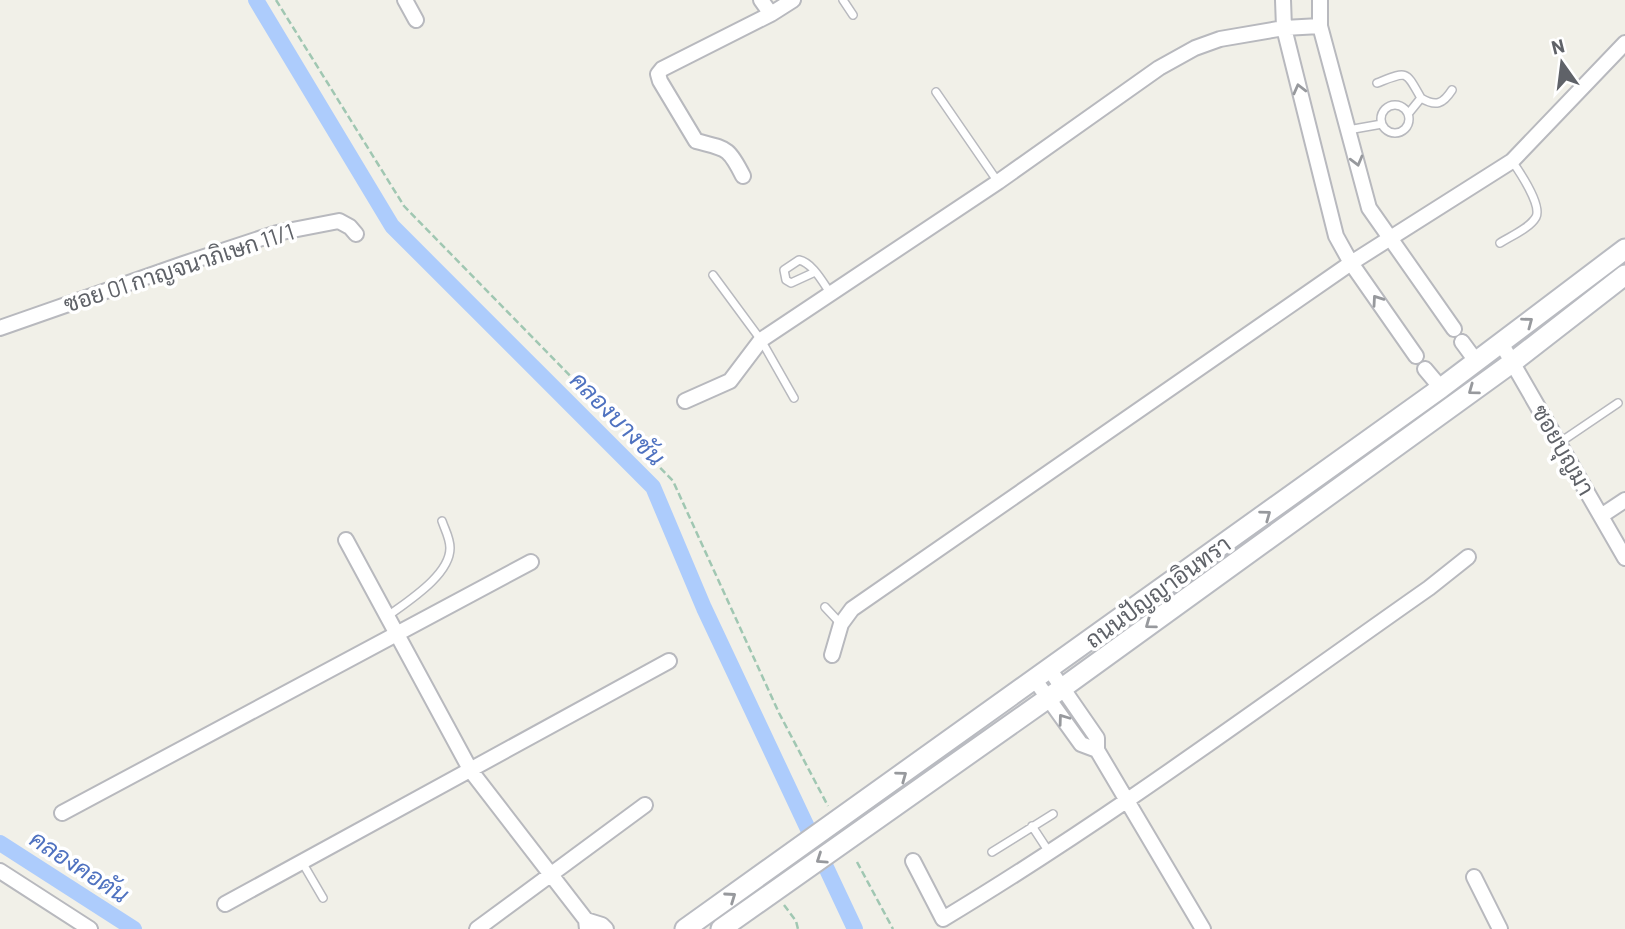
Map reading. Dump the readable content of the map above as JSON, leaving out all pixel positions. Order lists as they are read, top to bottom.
{
  "streets": {
    "main road": ["ถนนปัญญาอินทรา"],
    "street": ["ซอย 01 กาญจนาภิเษก 11/1", "ซอยบุญมา"]
  },
  "crossings": [
    ["ซอยบุญมา", "ถนนปัญญาอินทรา"]
  ],
  "water": ["คลองบางชัน", "คลองคอตัน"],
  "north": "top"
}
